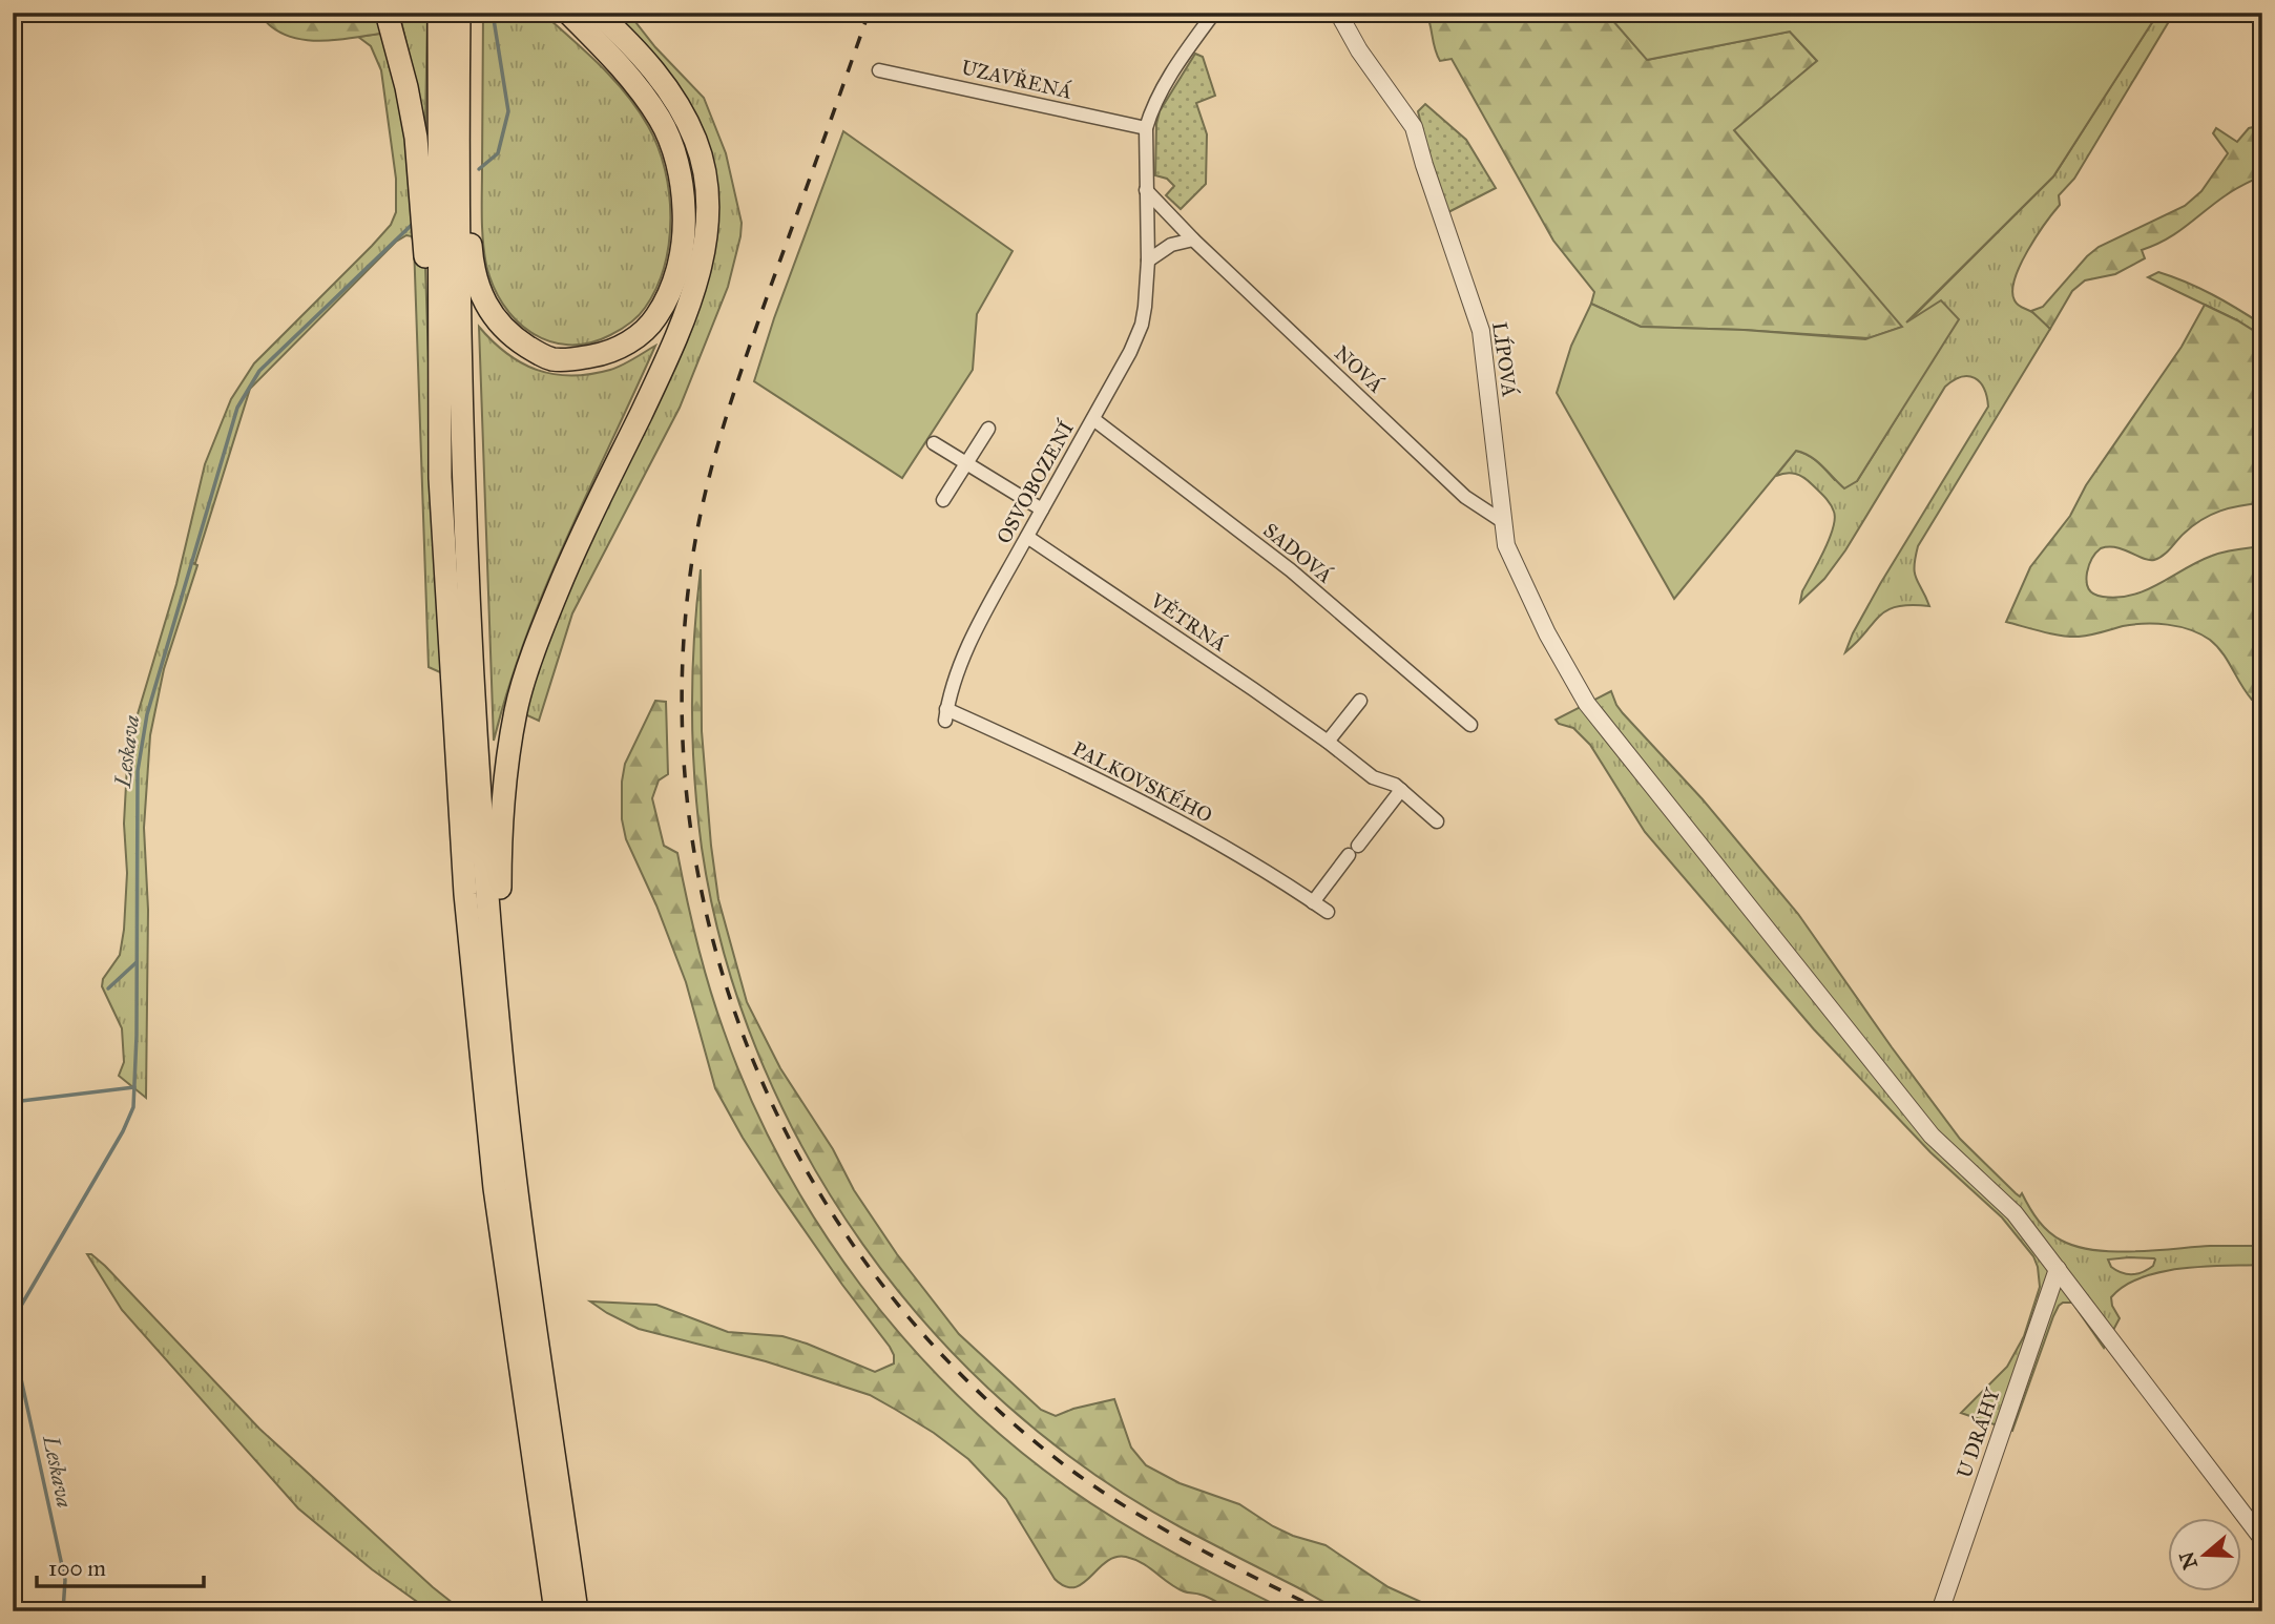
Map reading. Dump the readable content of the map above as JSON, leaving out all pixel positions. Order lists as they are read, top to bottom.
{
  "streets": {
    "street": [
      "UZAVŘENÁ",
      "LÍPOVÁ",
      "NOVÁ",
      "OSVOBOZENÍ",
      "SADOVÁ",
      "VĚTRNÁ",
      "PALKOVSKÉHO",
      "U DRÁHY"
    ]
  },
  "crossings": [
    ["UZAVŘENÁ", "OSVOBOZENÍ"],
    ["LÍPOVÁ", "NOVÁ"],
    ["LÍPOVÁ", "U DRÁHY"],
    ["NOVÁ", "OSVOBOZENÍ"],
    ["OSVOBOZENÍ", "SADOVÁ"],
    ["OSVOBOZENÍ", "VĚTRNÁ"],
    ["OSVOBOZENÍ", "PALKOVSKÉHO"]
  ],
  "water": ["Leskava"],
  "scale_bar": "100 m",
  "north": "left"
}
